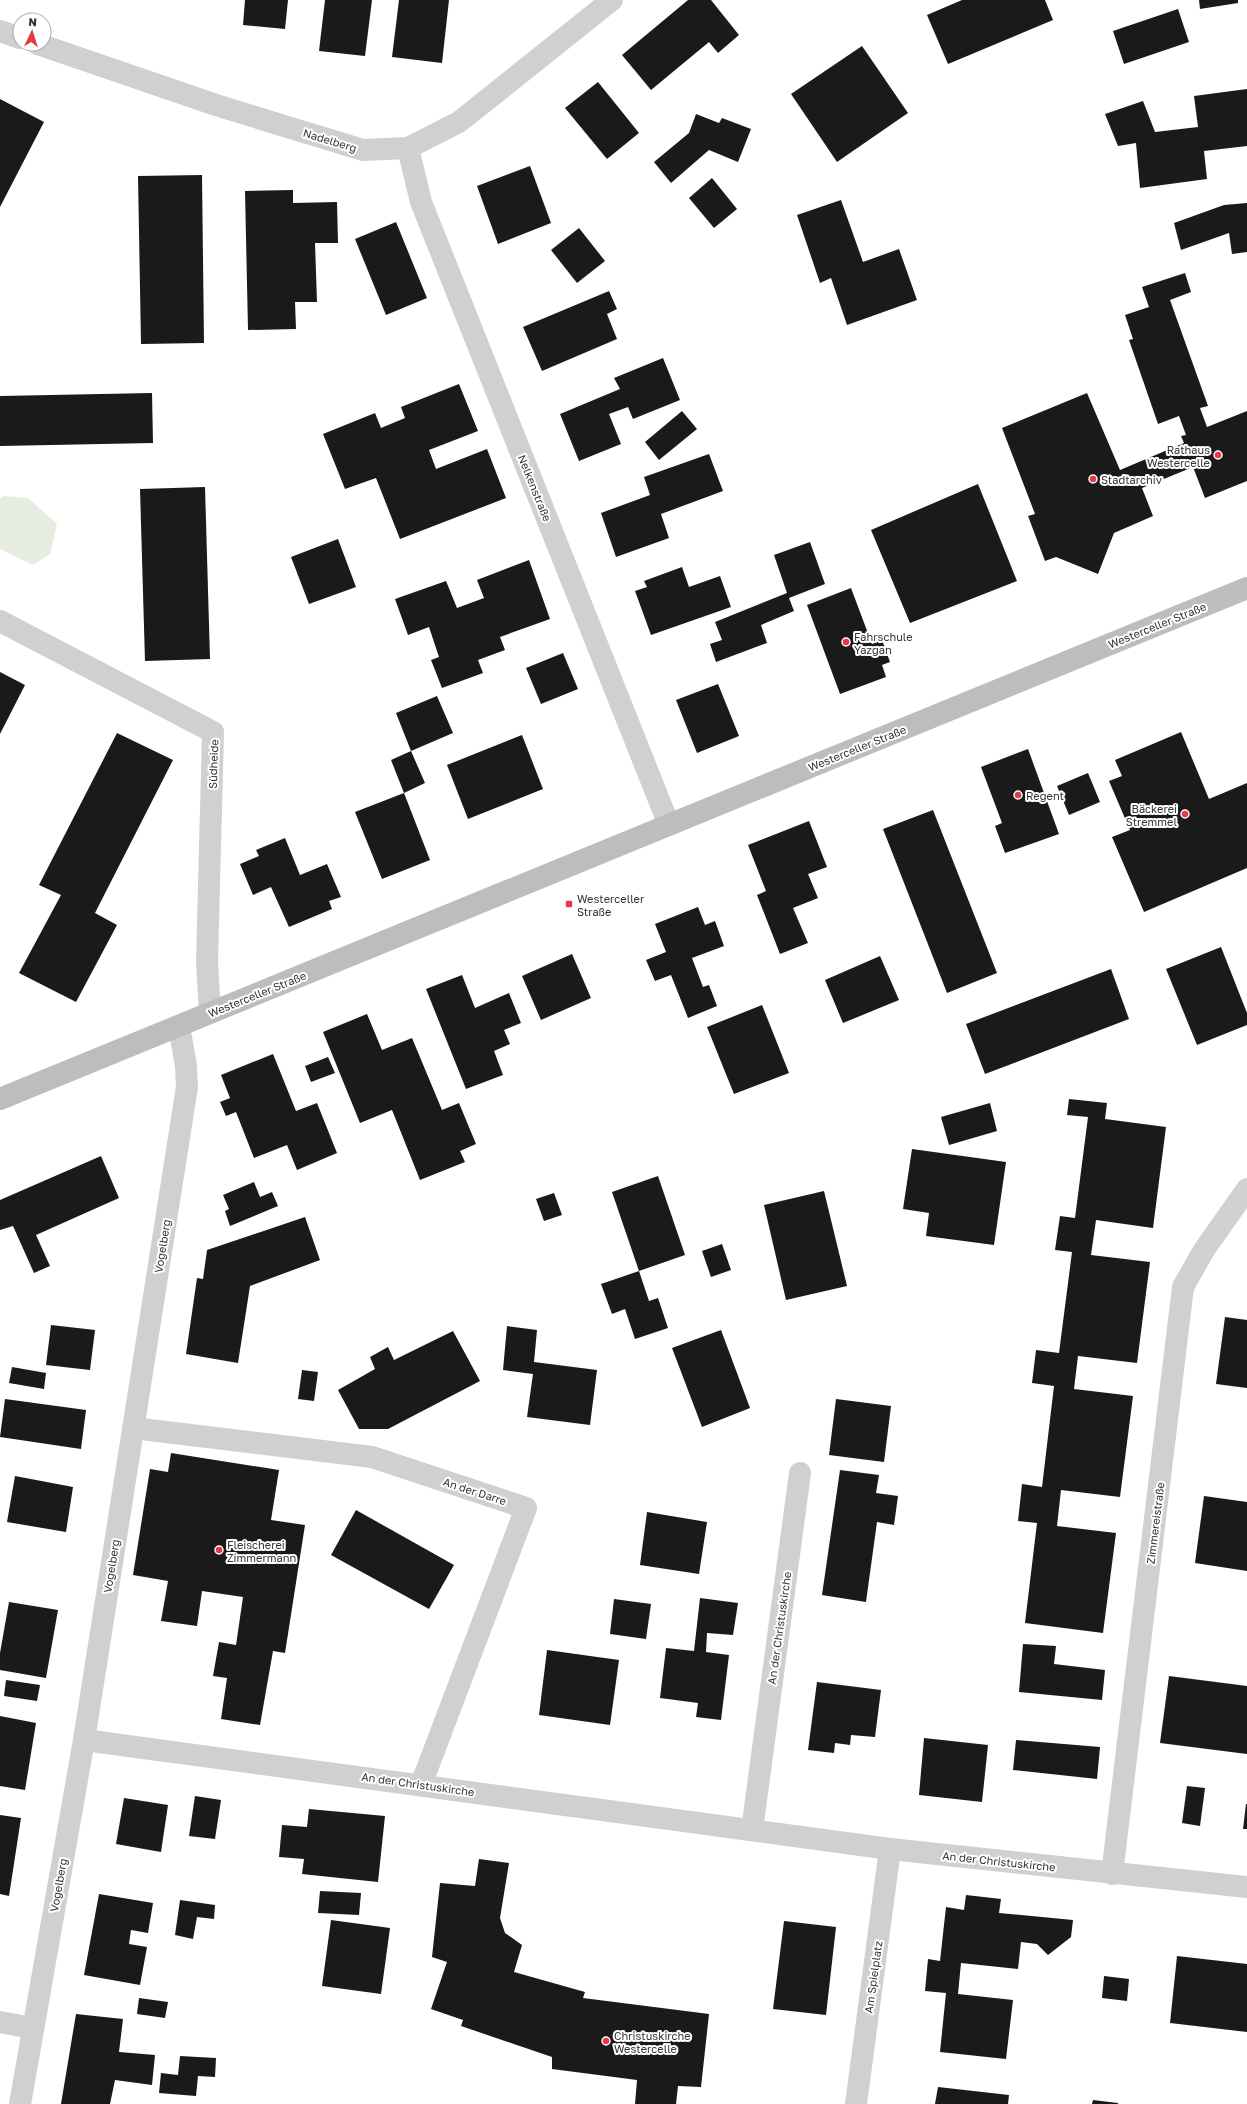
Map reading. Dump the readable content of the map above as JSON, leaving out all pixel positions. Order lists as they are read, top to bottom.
{
  "streets": {
    "street": [
      "Nadelberg",
      "Nelkenstraße",
      "Westerceller Straße",
      "Südheide",
      "Vogelberg",
      "An der Darre",
      "Zimmereistraße",
      "An der Christuskirche",
      "Am Spielplatz"
    ]
  },
  "crossings": [
    ["Nadelberg", "Nelkenstraße"],
    ["Nelkenstraße", "Westerceller Straße"],
    ["Westerceller Straße", "Südheide"],
    ["Westerceller Straße", "Vogelberg"],
    ["Vogelberg", "An der Darre"],
    ["Vogelberg", "An der Christuskirche"],
    ["An der Darre", "An der Christuskirche"],
    ["Zimmereistraße", "An der Christuskirche"],
    ["An der Christuskirche", "Am Spielplatz"]
  ],
  "places": {
    "other": [
      "Rathaus Westercelle",
      "Stadtarchiv",
      "Fahrschule Yazgan",
      "Regent",
      "Bäckerei Stremmel",
      "Fleischerei Zimmermann",
      "Christuskirche Westercelle"
    ],
    "transit": ["Westerceller Straße"]
  },
  "north": "top"
}
